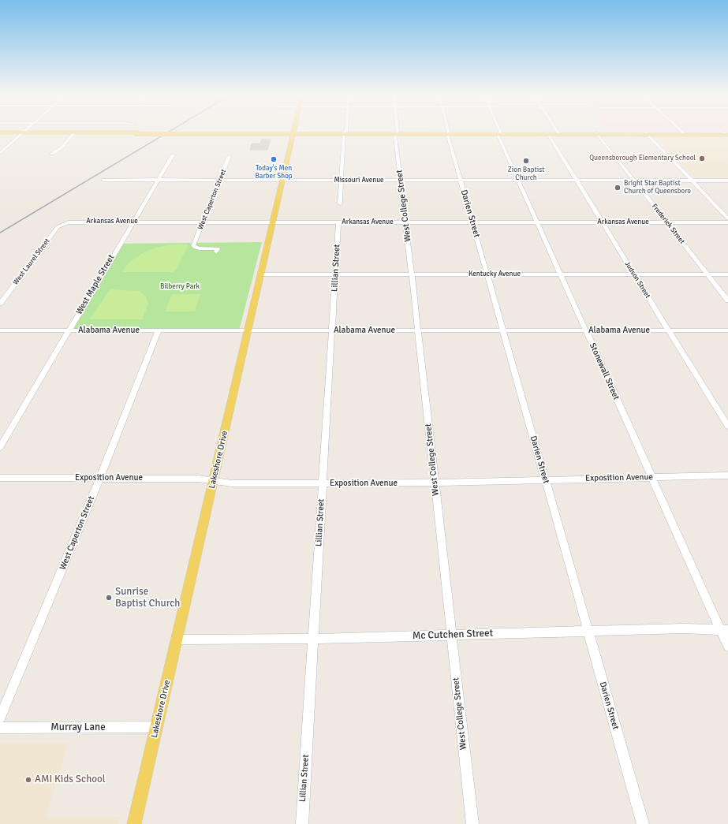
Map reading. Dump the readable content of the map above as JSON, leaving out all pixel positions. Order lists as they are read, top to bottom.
{
  "streets": {
    "main road": ["Lakeshore Drive"],
    "street": [
      "Missouri Avenue",
      "West Caperton Street",
      "West College Street",
      "Darien Street",
      "Arkansas Avenue",
      "Frederick Street",
      "West Laurel Street",
      "Lillian Street",
      "Kentucky Avenue",
      "Judson Street",
      "West Maple Street",
      "Alabama Avenue",
      "Stonewall Street",
      "Exposition Avenue",
      "Mc Cutchen Street",
      "Murray Lane"
    ]
  },
  "crossings": [
    ["Missouri Avenue", "West Caperton Street"],
    ["Missouri Avenue", "West College Street"],
    ["Missouri Avenue", "Darien Street"],
    ["Missouri Avenue", "Frederick Street"],
    ["Missouri Avenue", "Judson Street"],
    ["Missouri Avenue", "West Maple Street"],
    ["Missouri Avenue", "Stonewall Street"],
    ["Missouri Avenue", "Lakeshore Drive"],
    ["West Caperton Street", "Arkansas Avenue"],
    ["West Caperton Street", "Alabama Avenue"],
    ["West Caperton Street", "Exposition Avenue"],
    ["West College Street", "Arkansas Avenue"],
    ["West College Street", "Kentucky Avenue"],
    ["West College Street", "Alabama Avenue"],
    ["West College Street", "Exposition Avenue"],
    ["West College Street", "Mc Cutchen Street"],
    ["Darien Street", "Arkansas Avenue"],
    ["Darien Street", "Kentucky Avenue"],
    ["Darien Street", "Alabama Avenue"],
    ["Darien Street", "Exposition Avenue"],
    ["Darien Street", "Mc Cutchen Street"],
    ["Arkansas Avenue", "Frederick Street"],
    ["Arkansas Avenue", "West Laurel Street"],
    ["Arkansas Avenue", "Lillian Street"],
    ["Arkansas Avenue", "Judson Street"],
    ["Arkansas Avenue", "West Maple Street"],
    ["Arkansas Avenue", "Stonewall Street"],
    ["Arkansas Avenue", "Lakeshore Drive"],
    ["Frederick Street", "Kentucky Avenue"],
    ["Lillian Street", "Kentucky Avenue"],
    ["Lillian Street", "Alabama Avenue"],
    ["Lillian Street", "Exposition Avenue"],
    ["Lillian Street", "Mc Cutchen Street"],
    ["Kentucky Avenue", "Judson Street"],
    ["Kentucky Avenue", "Stonewall Street"],
    ["Kentucky Avenue", "Lakeshore Drive"],
    ["Judson Street", "Alabama Avenue"],
    ["West Maple Street", "Alabama Avenue"],
    ["Alabama Avenue", "Stonewall Street"],
    ["Alabama Avenue", "Lakeshore Drive"],
    ["Stonewall Street", "Exposition Avenue"],
    ["Stonewall Street", "Mc Cutchen Street"],
    ["Lakeshore Drive", "Exposition Avenue"],
    ["Lakeshore Drive", "Mc Cutchen Street"],
    ["Lakeshore Drive", "Murray Lane"]
  ],
  "parks": ["Bilberry Park"],
  "places": [
    "Queensborough Elementary School",
    "Today's Men Barber Shop",
    "Zion Baptist Church",
    "Bright Star Baptist Church of Queensboro",
    "Sunrise Baptist Church",
    "AMI Kids School"
  ]
}
